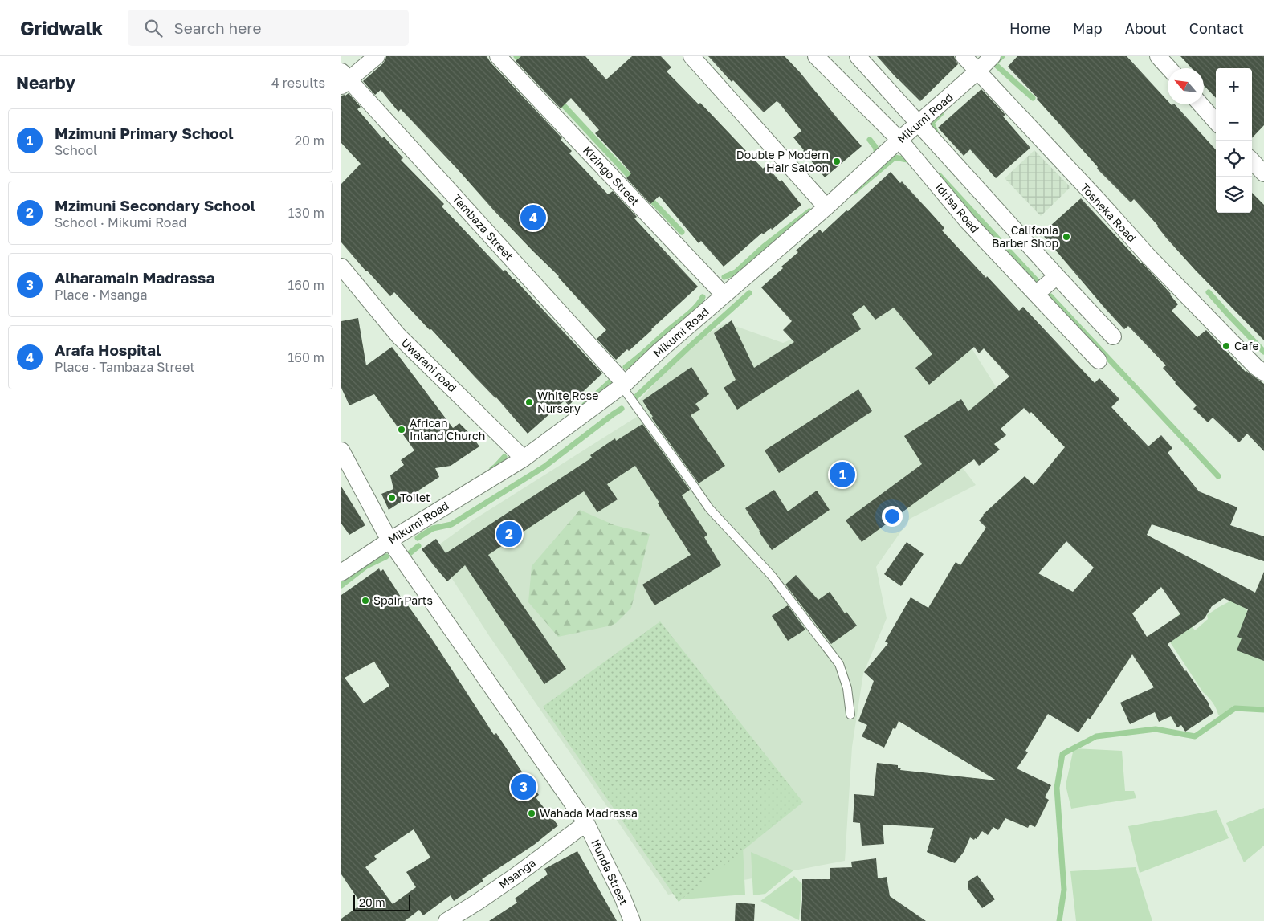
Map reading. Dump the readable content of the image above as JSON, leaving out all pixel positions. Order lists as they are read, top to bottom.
{
  "streets": {
    "street": [
      "Mikumi Road",
      "Kizingo Street",
      "Idrisa Road",
      "Tosheka Road",
      "Tambaza Street",
      "Uwarani road",
      "Ifunda Street",
      "Msanga"
    ]
  },
  "crossings": [
    ["Mikumi Road", "Kizingo Street"],
    ["Mikumi Road", "Idrisa Road"],
    ["Mikumi Road", "Tosheka Road"],
    ["Mikumi Road", "Tambaza Street"],
    ["Mikumi Road", "Uwarani road"],
    ["Mikumi Road", "Ifunda Street"],
    ["Ifunda Street", "Msanga"]
  ],
  "places": [
    "Double P Modern Hair Saloon",
    "Califonia Barber Shop",
    "Cafe",
    "White Rose Nursery",
    "African Inland Church",
    "Toilet",
    "Spair Parts",
    "Wahada Madrassa"
  ],
  "scale_bar": "20 m",
  "north": "top left",
  "page": {
    "header": "Gridwalk",
    "search": "Search here",
    "nav": [
      "Home",
      "Map",
      "About",
      "Contact"
    ],
    "heading": ["Nearby", "4 results"],
    "map_buttons": ["+", "−"],
    "list": [
      {
        "mark": "1",
        "name": "Mzimuni Primary School",
        "note": "School",
        "value": "20 m"
      },
      {
        "mark": "2",
        "name": "Mzimuni Secondary School",
        "note": "School · Mikumi Road",
        "value": "130 m"
      },
      {
        "mark": "3",
        "name": "Alharamain Madrassa",
        "note": "Place · Msanga",
        "value": "160 m"
      },
      {
        "mark": "4",
        "name": "Arafa Hospital",
        "note": "Place · Tambaza Street",
        "value": "160 m"
      }
    ],
    "pins": [
      "4",
      "1",
      "2",
      "3"
    ],
    "scale": "20 m"
  }
}
